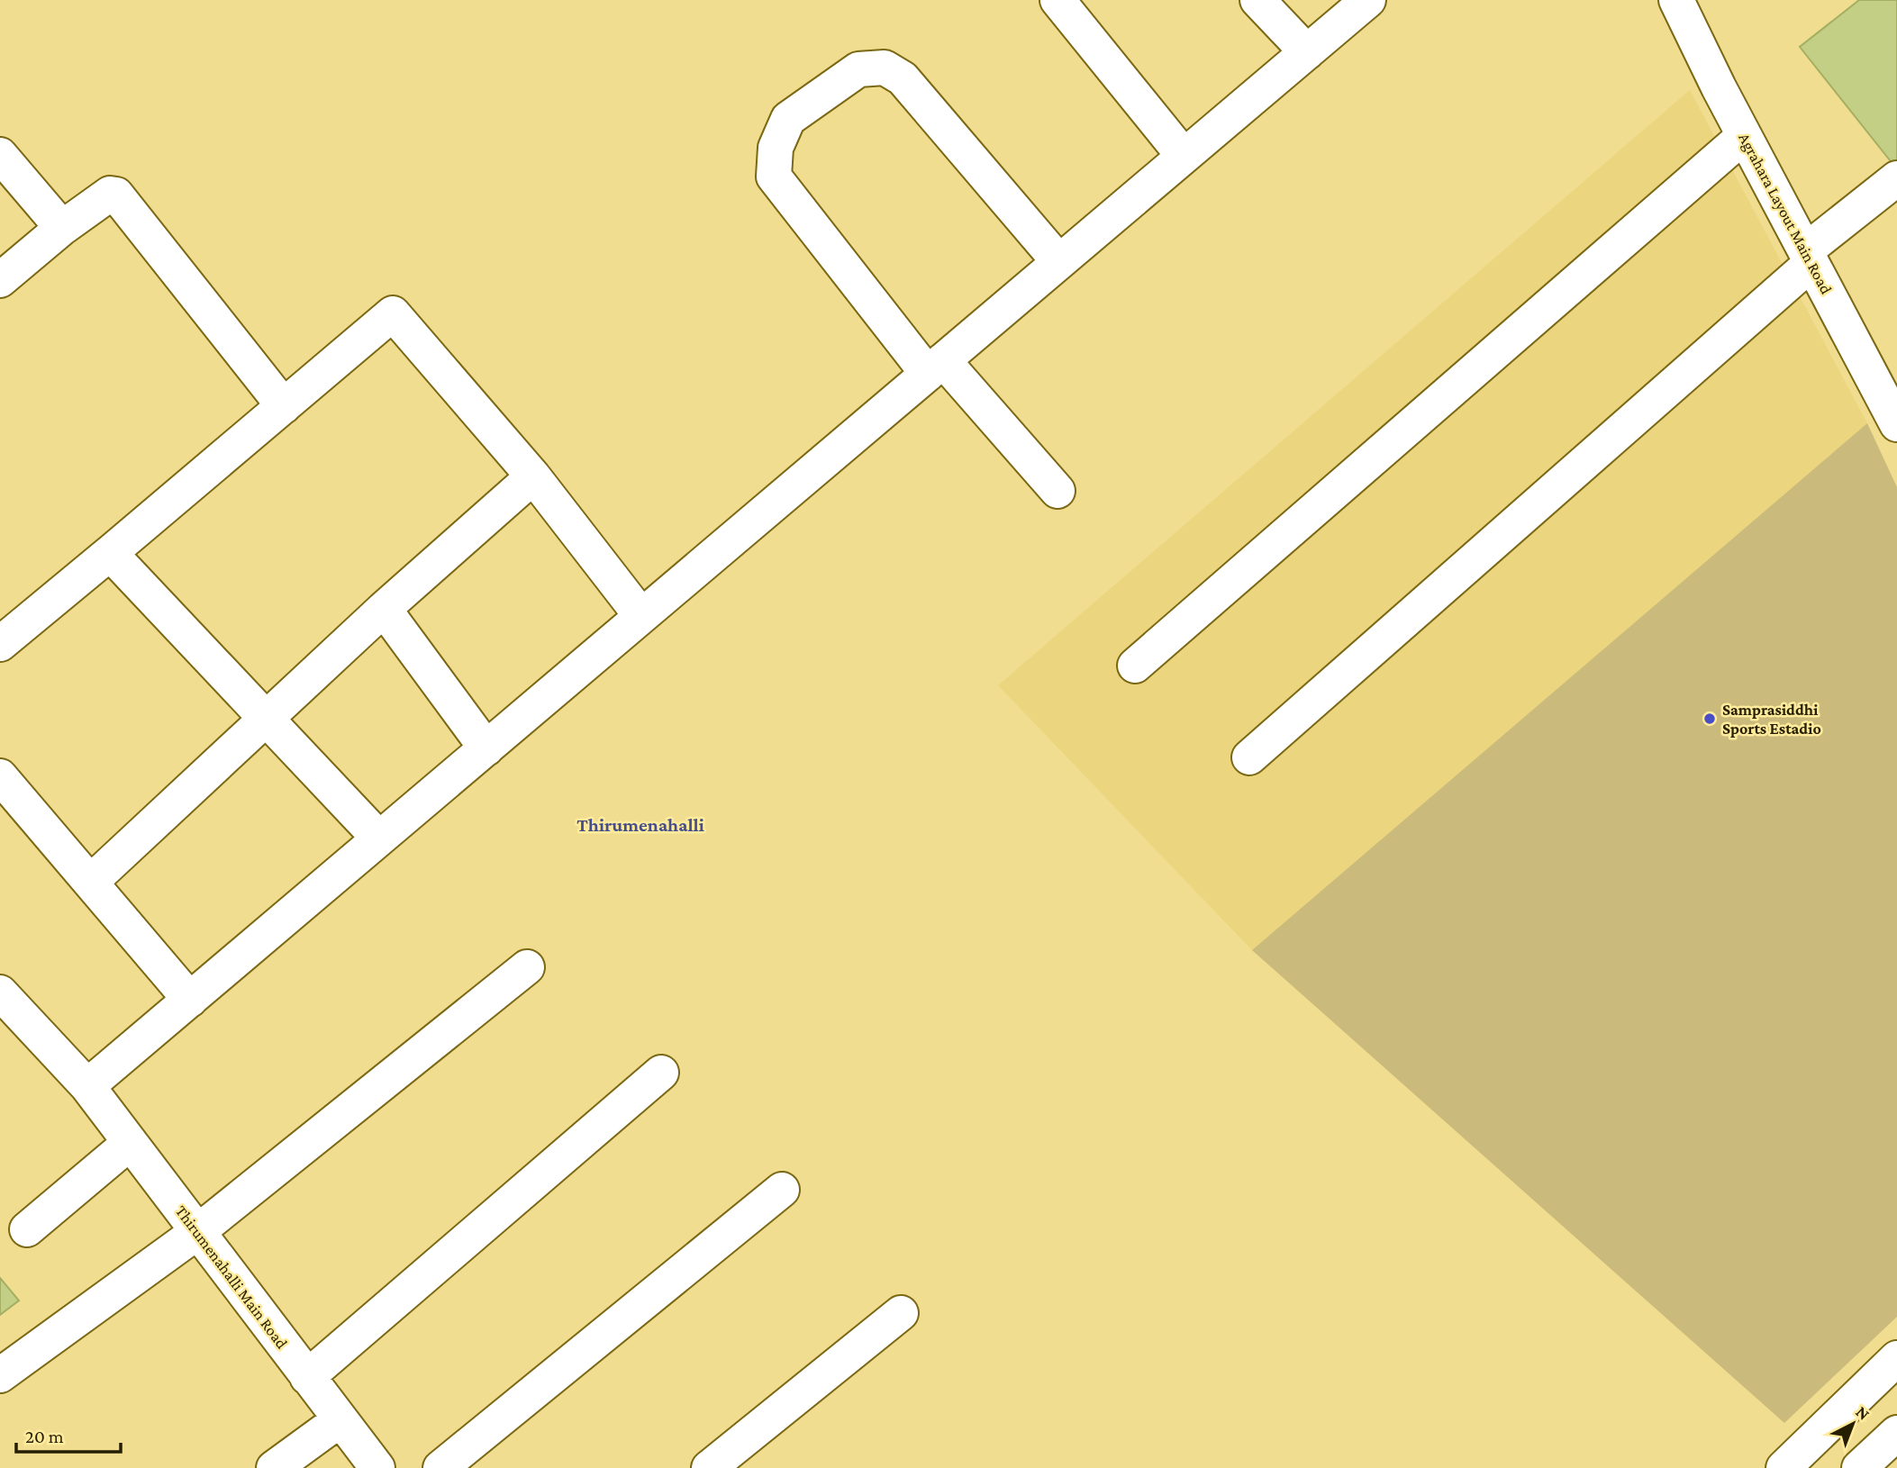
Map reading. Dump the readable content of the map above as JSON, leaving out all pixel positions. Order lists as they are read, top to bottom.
{
  "streets": {
    "street": ["Agrahara Layout Main Road", "Thirumenahalli Main Road"]
  },
  "districts": ["Thirumenahalli"],
  "places": ["Samprasiddhi Sports Estadio"],
  "scale_bar": "20 m",
  "north": "top right"
}
